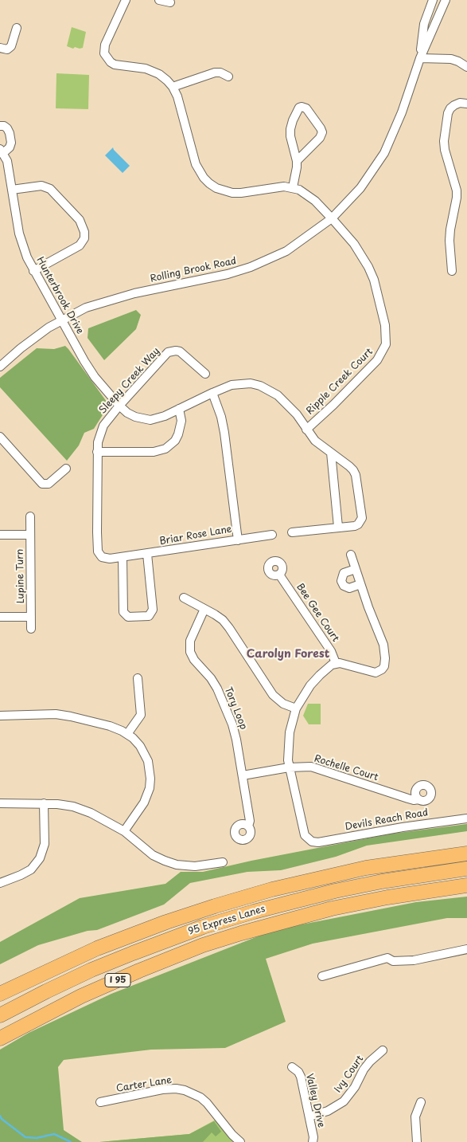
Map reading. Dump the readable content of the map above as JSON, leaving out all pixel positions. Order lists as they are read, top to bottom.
{
  "streets": {
    "highway": ["95 Express Lanes", "I 95"],
    "street": [
      "Rolling Brook Road",
      "Hunterbrook Drive",
      "Sleepy Creek Way",
      "Ripple Creek Court",
      "Briar Rose Lane",
      "Lupine Turn",
      "Bee Gee Court",
      "Tory Loop",
      "Rochelle Court",
      "Devils Reach Road",
      "Ivy Court",
      "Carter Lane",
      "Valley Drive"
    ]
  },
  "crossings": [
    ["Rolling Brook Road", "Hunterbrook Drive"],
    ["Rolling Brook Road", "Ripple Creek Court"],
    ["Hunterbrook Drive", "Sleepy Creek Way"],
    ["Sleepy Creek Way", "Briar Rose Lane"],
    ["Tory Loop", "Rochelle Court"],
    ["Rochelle Court", "Devils Reach Road"],
    ["Ivy Court", "Valley Drive"]
  ],
  "districts": ["Carolyn Forest"]
}
